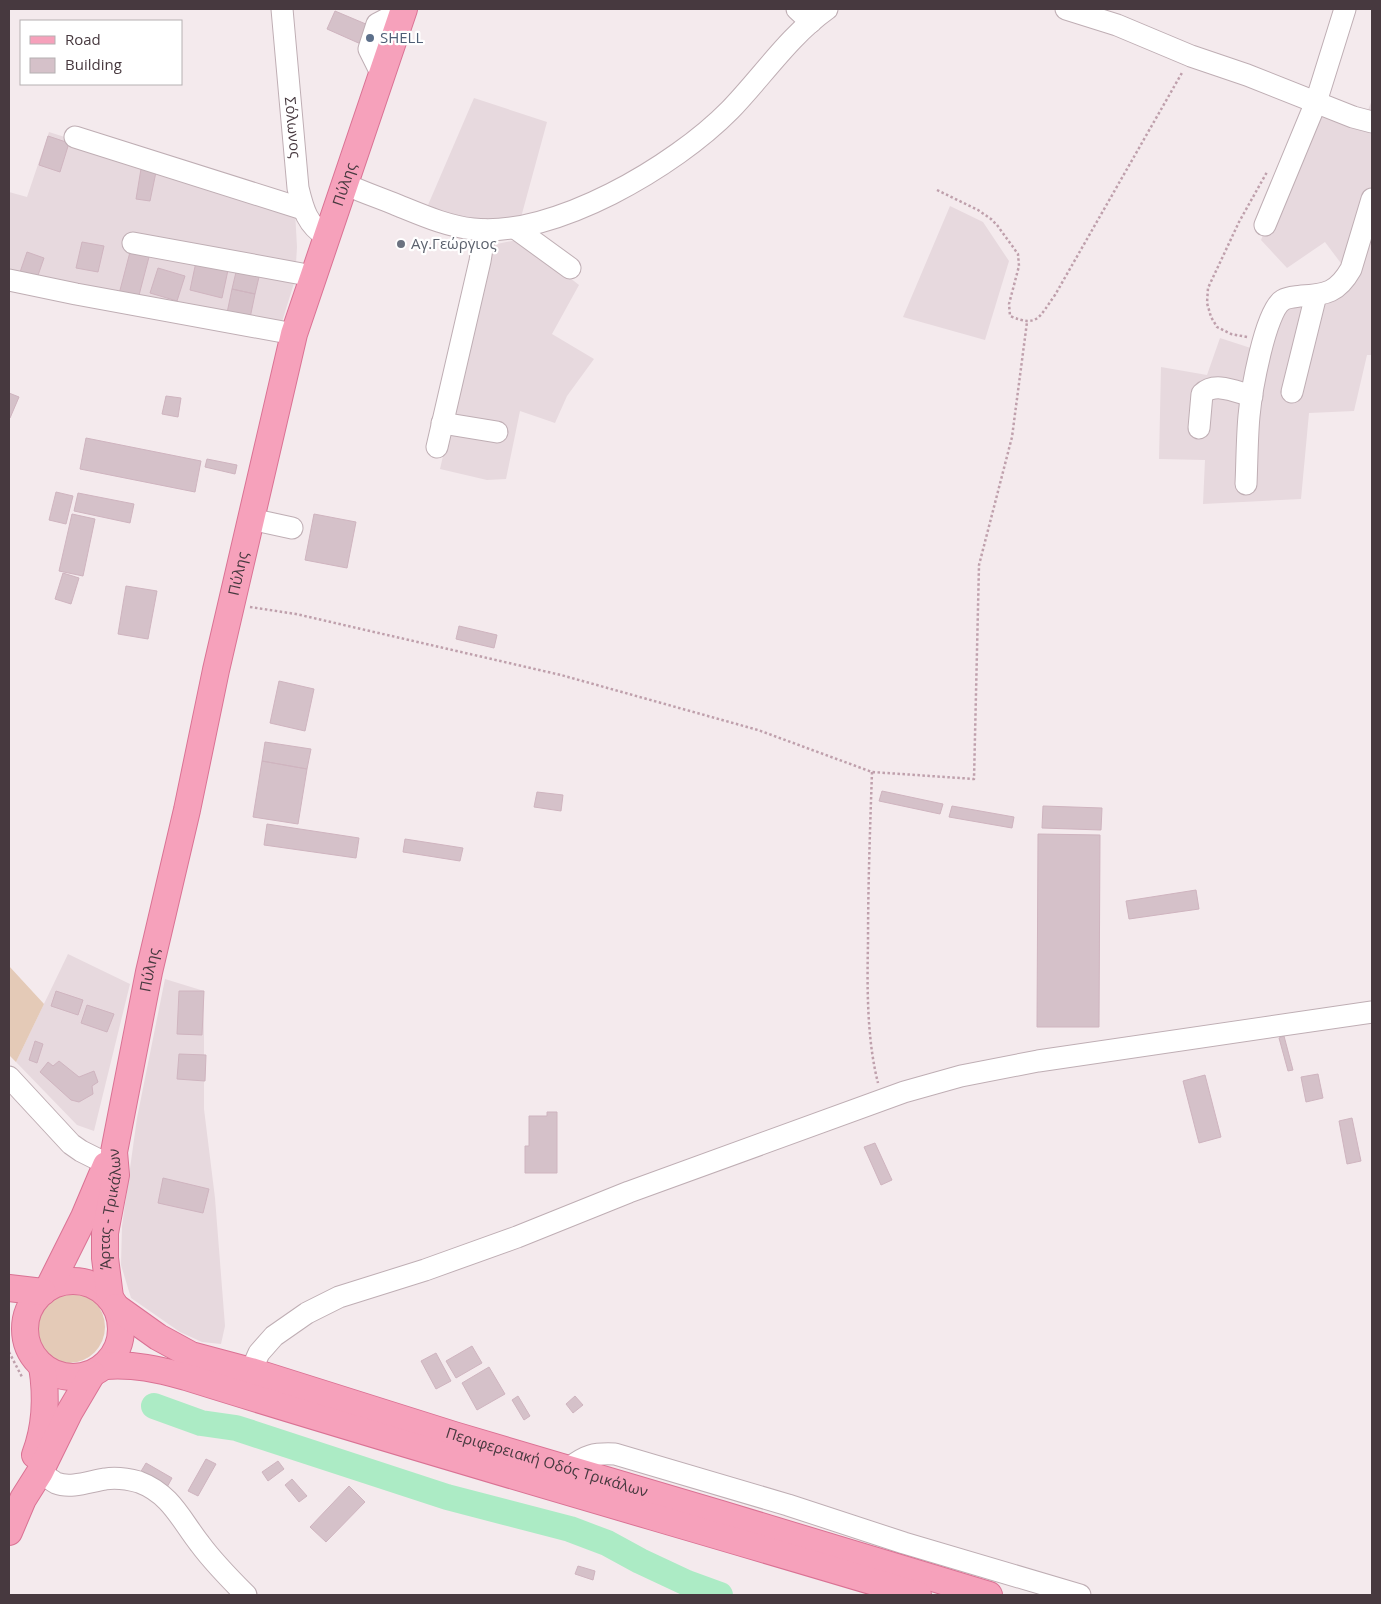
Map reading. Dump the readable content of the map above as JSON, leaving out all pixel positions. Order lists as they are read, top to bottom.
{
  "streets": {
    "main road": ["Πύλης", "Άρτας - Τρικάλων", "Περιφερειακή Οδός Τρικάλων"],
    "street": ["Σόλωνος"]
  },
  "crossings": [
    ["Σόλωνος", "Πύλης"],
    ["Πύλης", "Άρτας - Τρικάλων"],
    ["Άρτας - Τρικάλων", "Περιφερειακή Οδός Τρικάλων"]
  ],
  "places": ["SHELL", "Αγ.Γεώργιος"],
  "legend": ["Road", "Building"]
}
